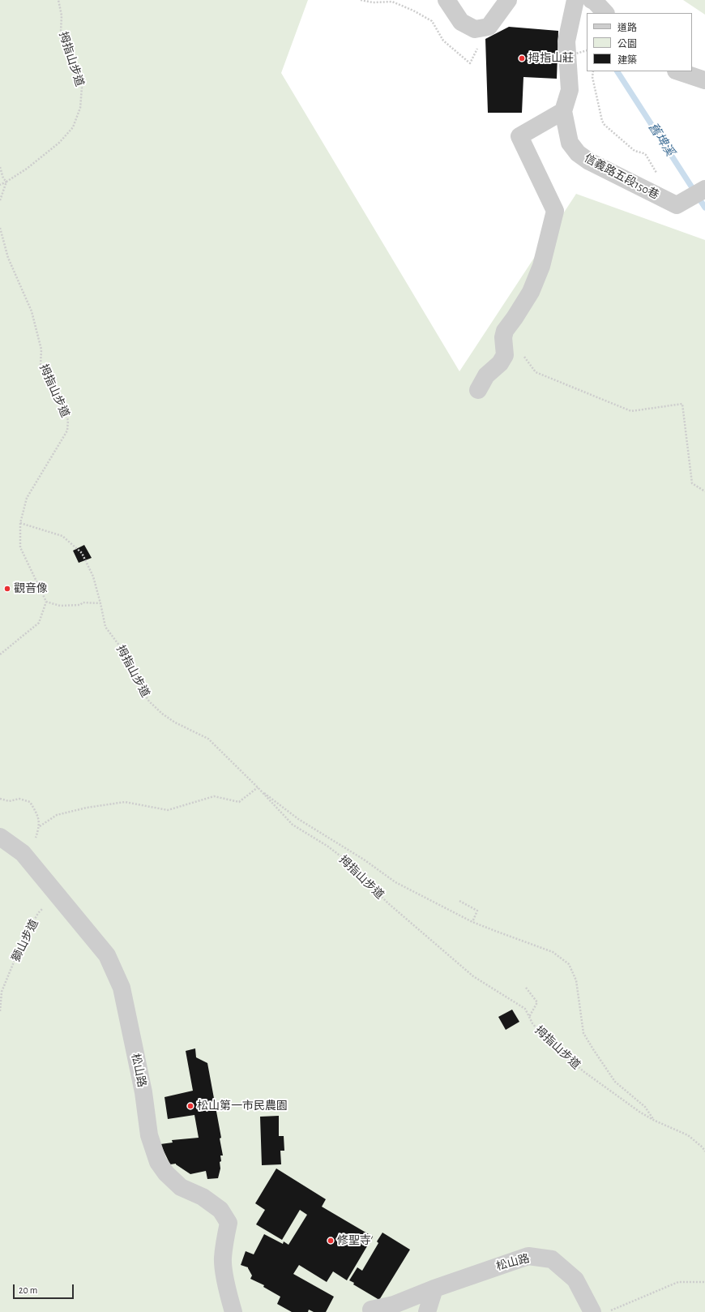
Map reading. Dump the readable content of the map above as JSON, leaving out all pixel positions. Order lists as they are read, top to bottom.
{
  "streets": {
    "street": ["信義路五段150巷", "松山路"],
    "path": ["拇指山步道", "獅山步道"]
  },
  "crossings": [
    ["獅山步道", "松山路"]
  ],
  "water": ["舊埤溪"],
  "places": [
    "拇指山莊",
    "觀音像",
    "松山第一市民農園",
    "修聖寺"
  ],
  "legend": ["道路", "公園", "建築"],
  "scale_bar": "20 m"
}
